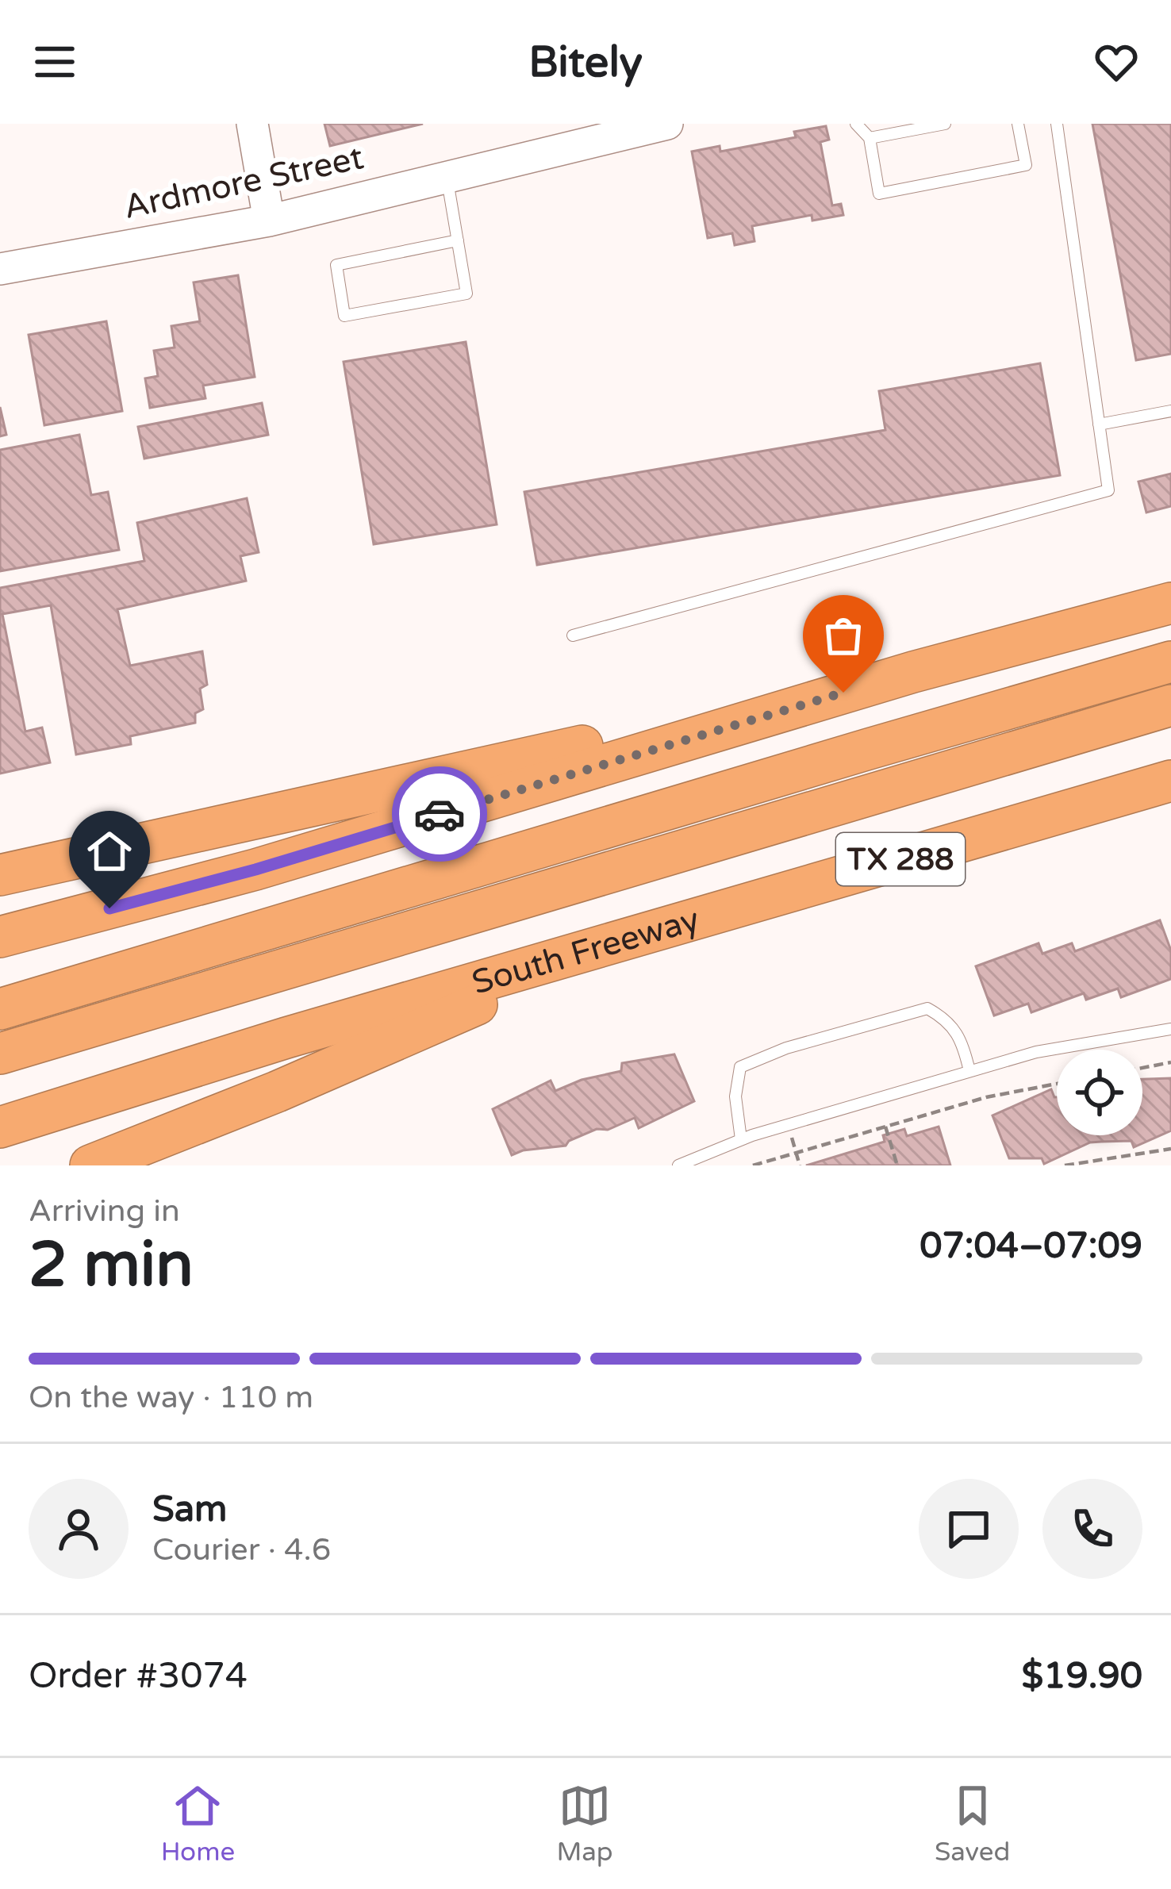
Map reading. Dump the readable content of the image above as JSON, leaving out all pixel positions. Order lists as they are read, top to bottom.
{
  "streets": {
    "highway": ["TX 288", "South Freeway"],
    "street": ["Ardmore Street"]
  },
  "page": {
    "header": "Bitely",
    "heading": ["2 min", "Arriving in", "07:04–07:09"],
    "panel": [
      "Sam",
      "Courier · 4.6",
      "Order #3074",
      "$19.90"
    ],
    "bar": "On the way · 110 m",
    "tabs": ["Home", "Map", "Saved"]
  }
}
